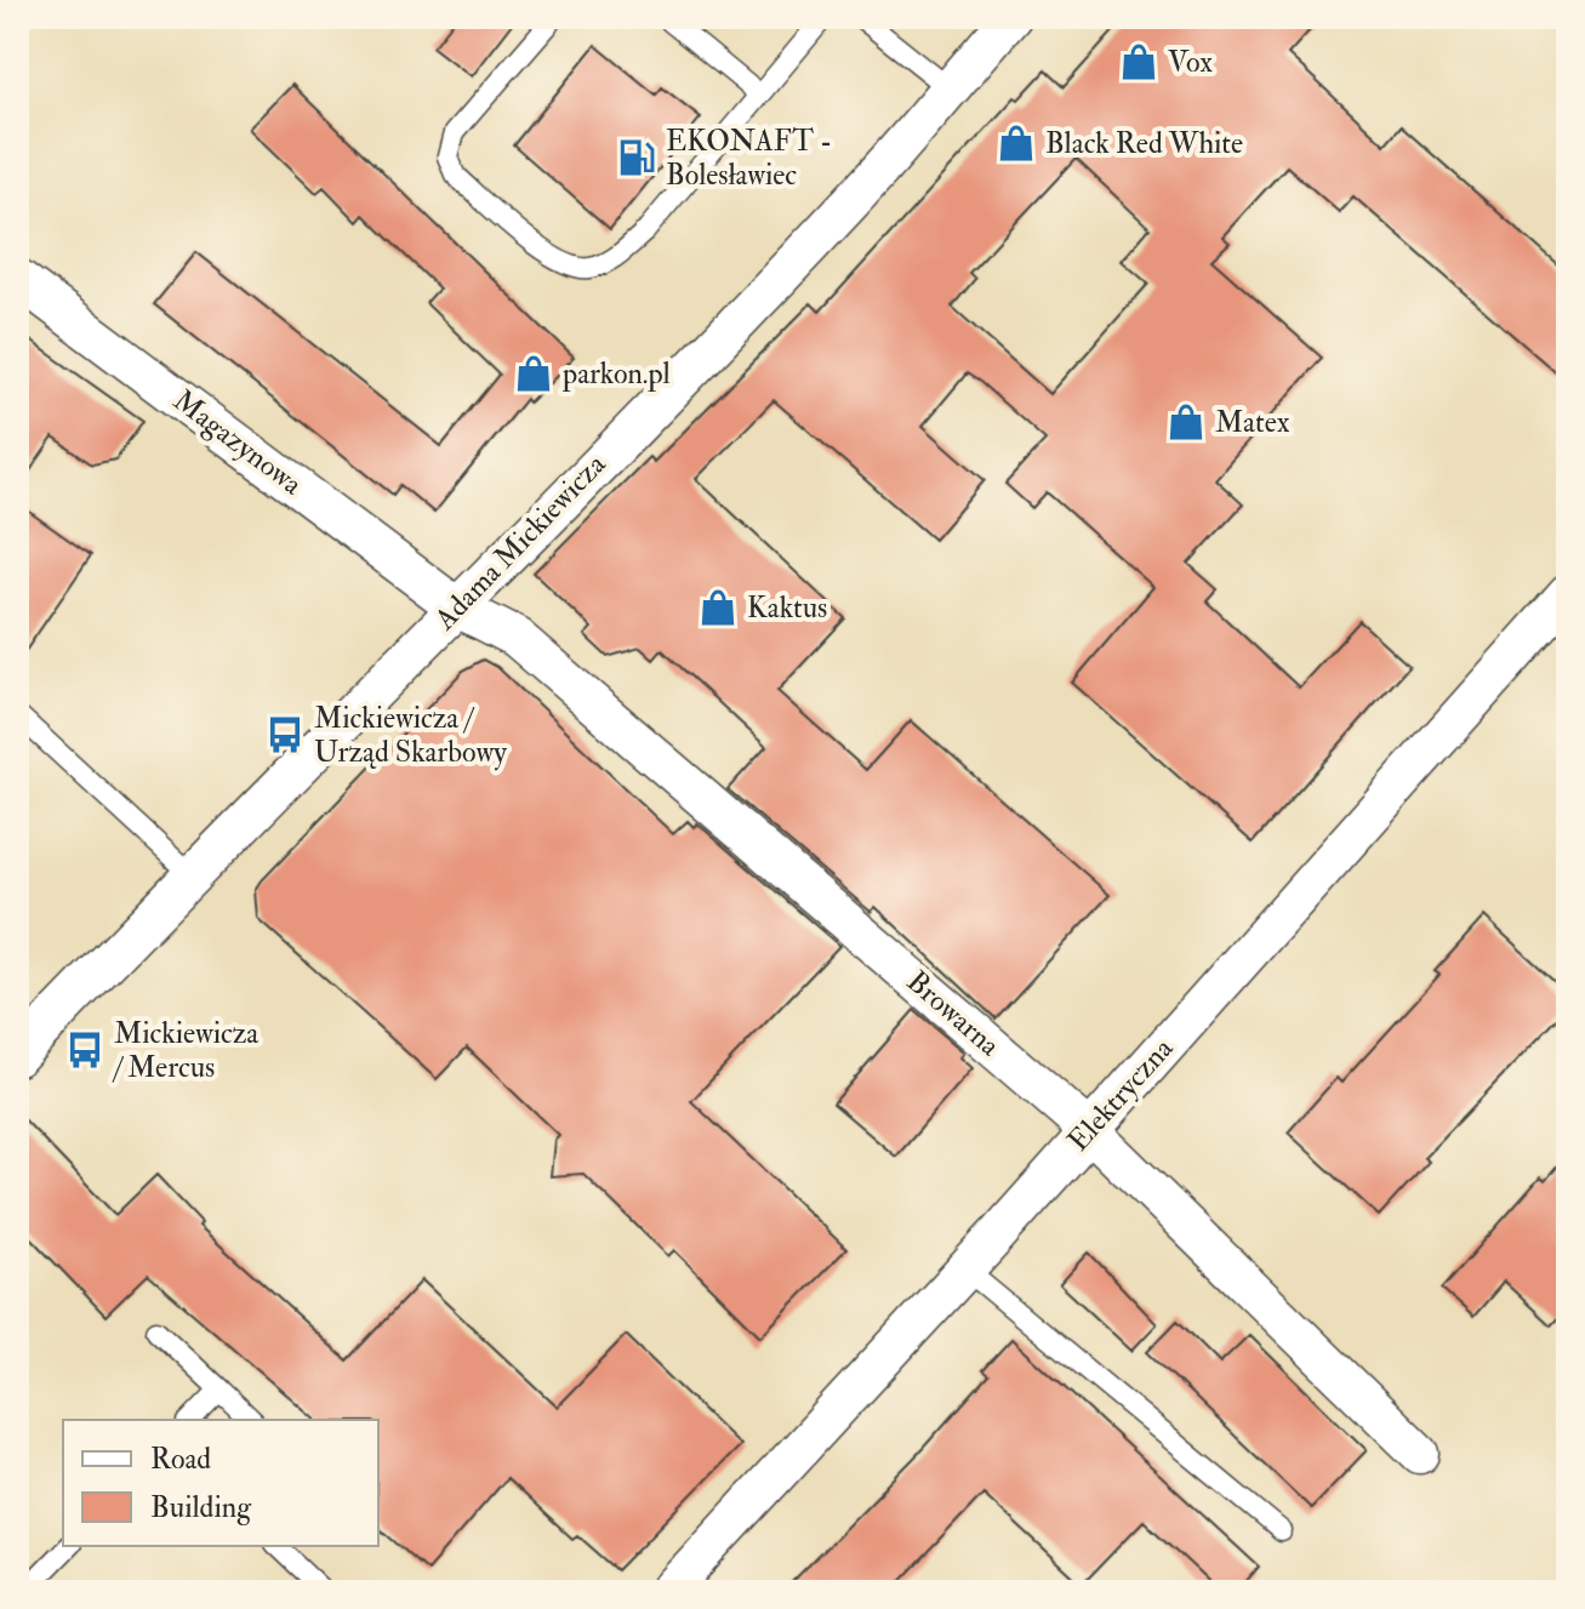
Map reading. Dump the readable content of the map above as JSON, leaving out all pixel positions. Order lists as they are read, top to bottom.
{
  "streets": {
    "street": [
      "Magazynowa",
      "Adama Mickiewicza",
      "Browarna",
      "Elektryczna"
    ]
  },
  "crossings": [
    ["Magazynowa", "Adama Mickiewicza"],
    ["Magazynowa", "Browarna"],
    ["Adama Mickiewicza", "Browarna"],
    ["Browarna", "Elektryczna"]
  ],
  "places": {
    "shop": [
      "Vox",
      "Black Red White",
      "parkon.pl",
      "Matex",
      "Kaktus"
    ],
    "fuel station": ["EKONAFT - Bolesławiec"],
    "bus stop": ["Mickiewicza / Urząd Skarbowy", "Mickiewicza / Mercus"]
  },
  "legend": ["Road", "Building"]
}
